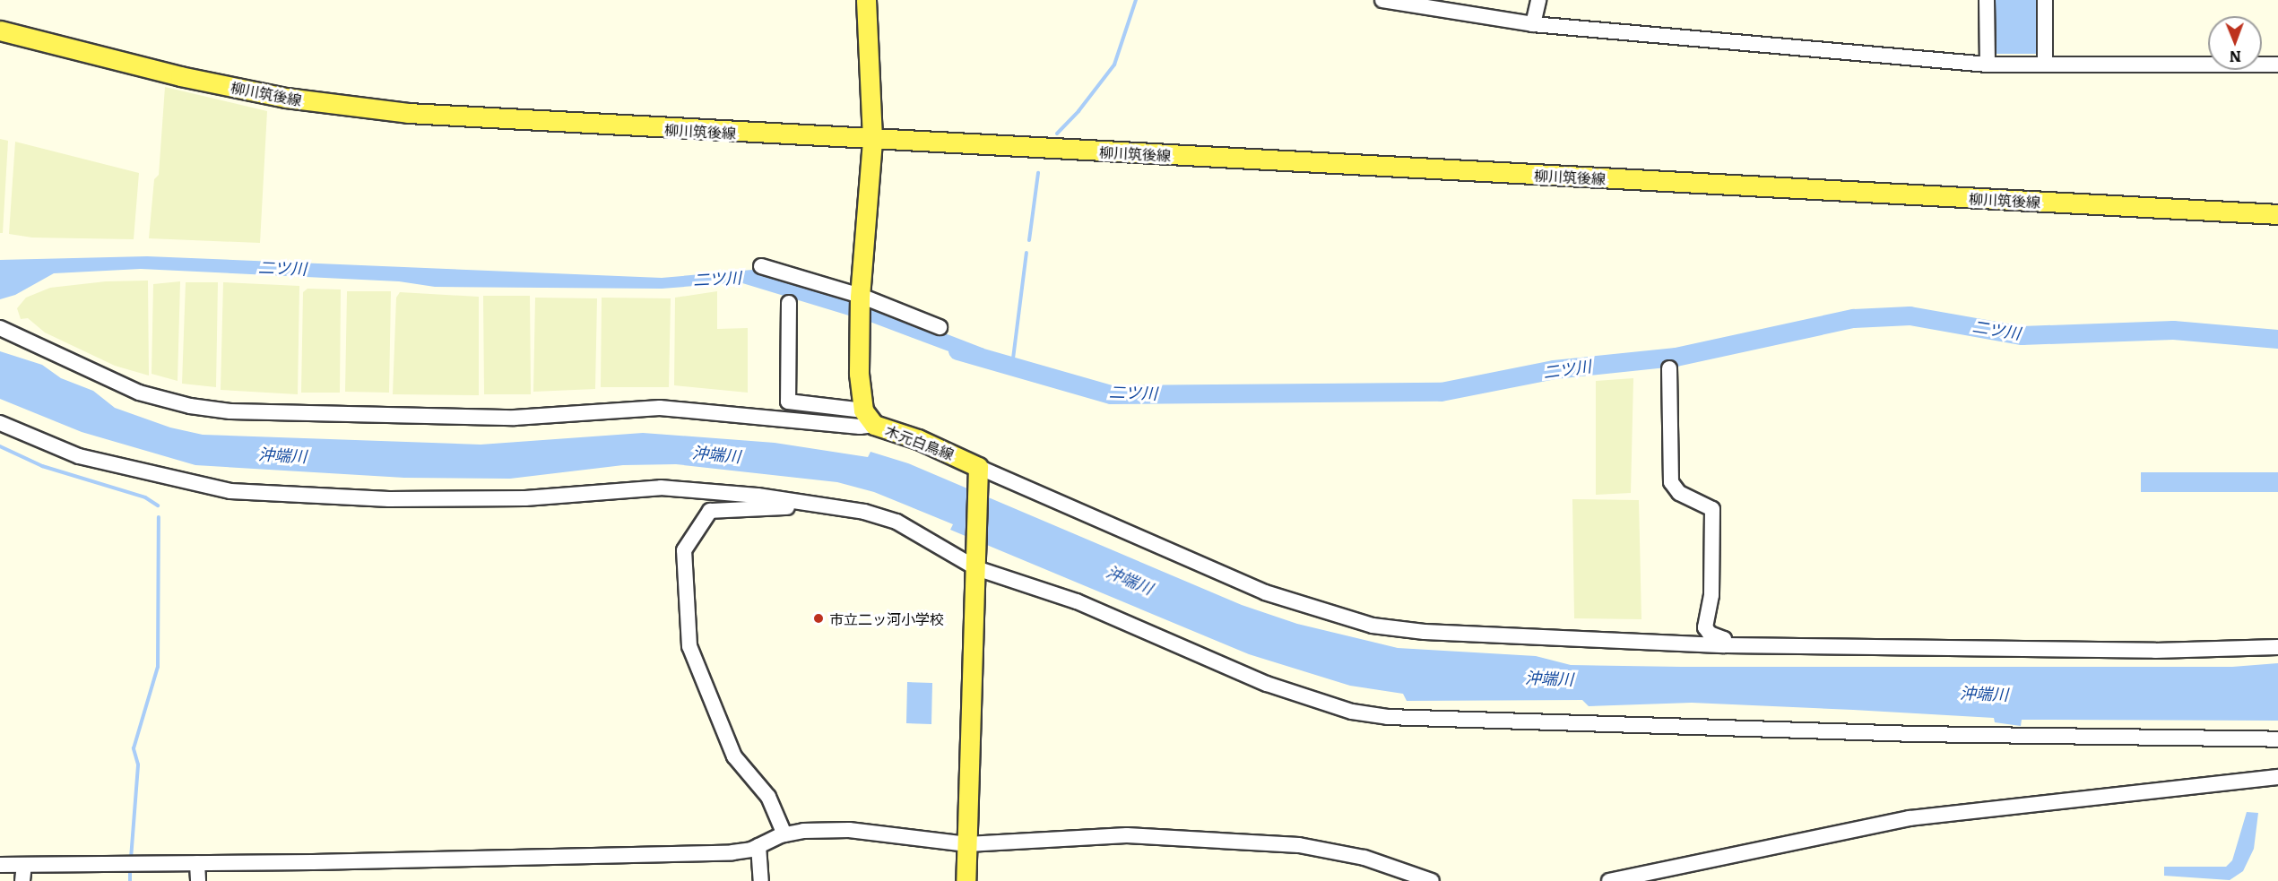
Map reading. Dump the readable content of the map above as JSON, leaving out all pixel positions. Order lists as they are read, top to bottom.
{
  "streets": {
    "main road": ["柳川筑後線", "木元白鳥線"]
  },
  "water": ["二ツ川", "沖端川"],
  "places": ["市立二ッ河小学校"],
  "north": "bottom"
}
